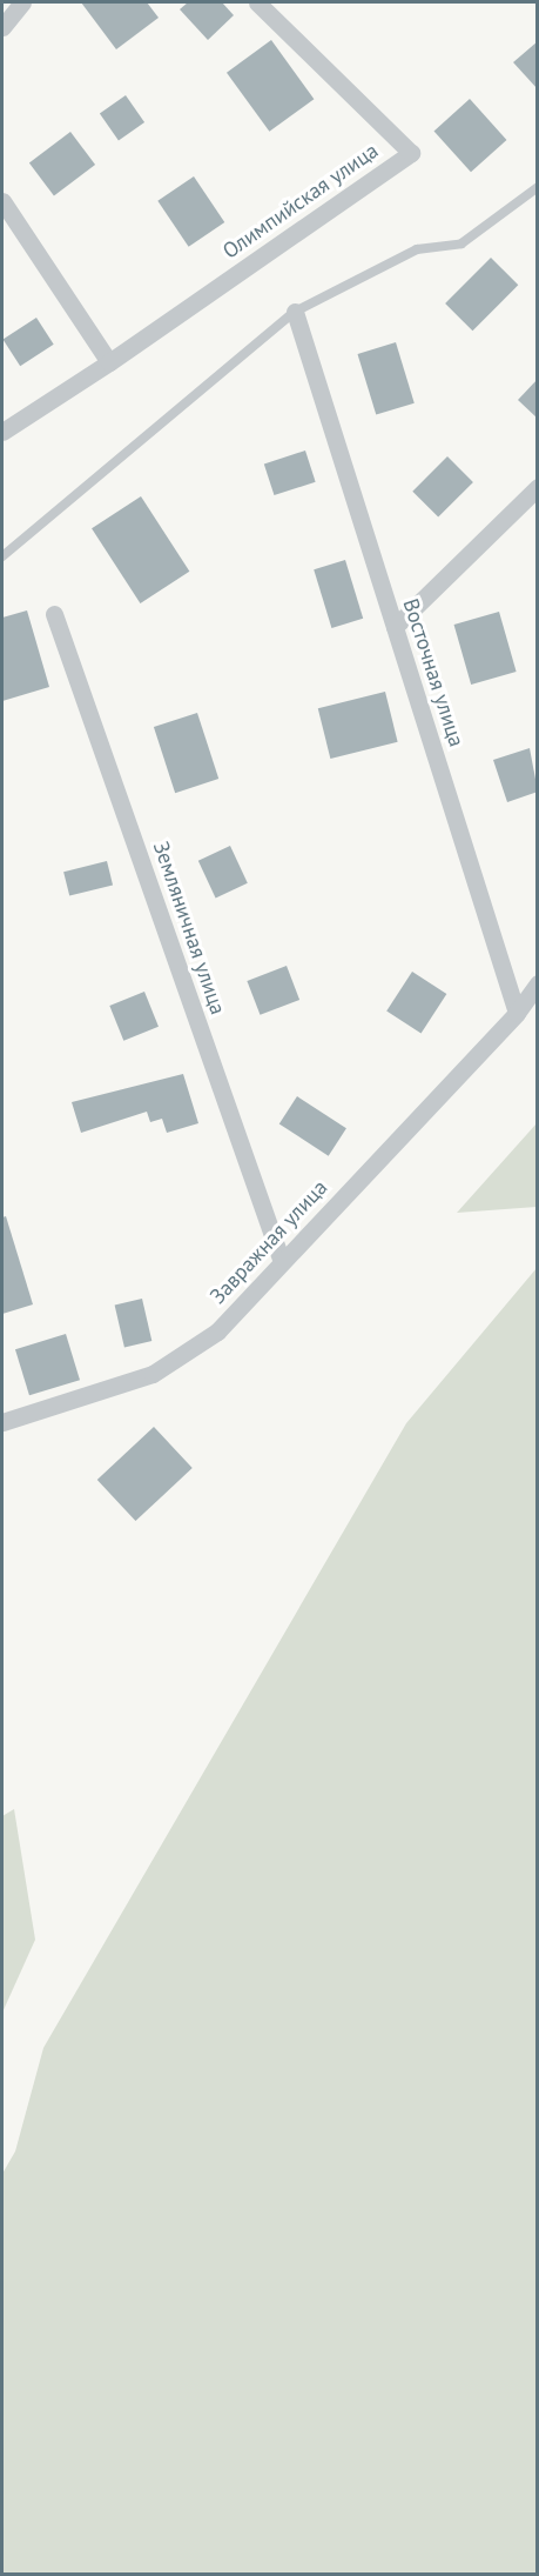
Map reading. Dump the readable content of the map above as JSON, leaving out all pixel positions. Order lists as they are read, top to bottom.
{
  "streets": {
    "street": [
      "Олимпийская улица",
      "Восточная улица",
      "Земляничная улица",
      "Завражная улица"
    ]
  },
  "crossings": [
    ["Восточная улица", "Завражная улица"],
    ["Земляничная улица", "Завражная улица"]
  ]
}
